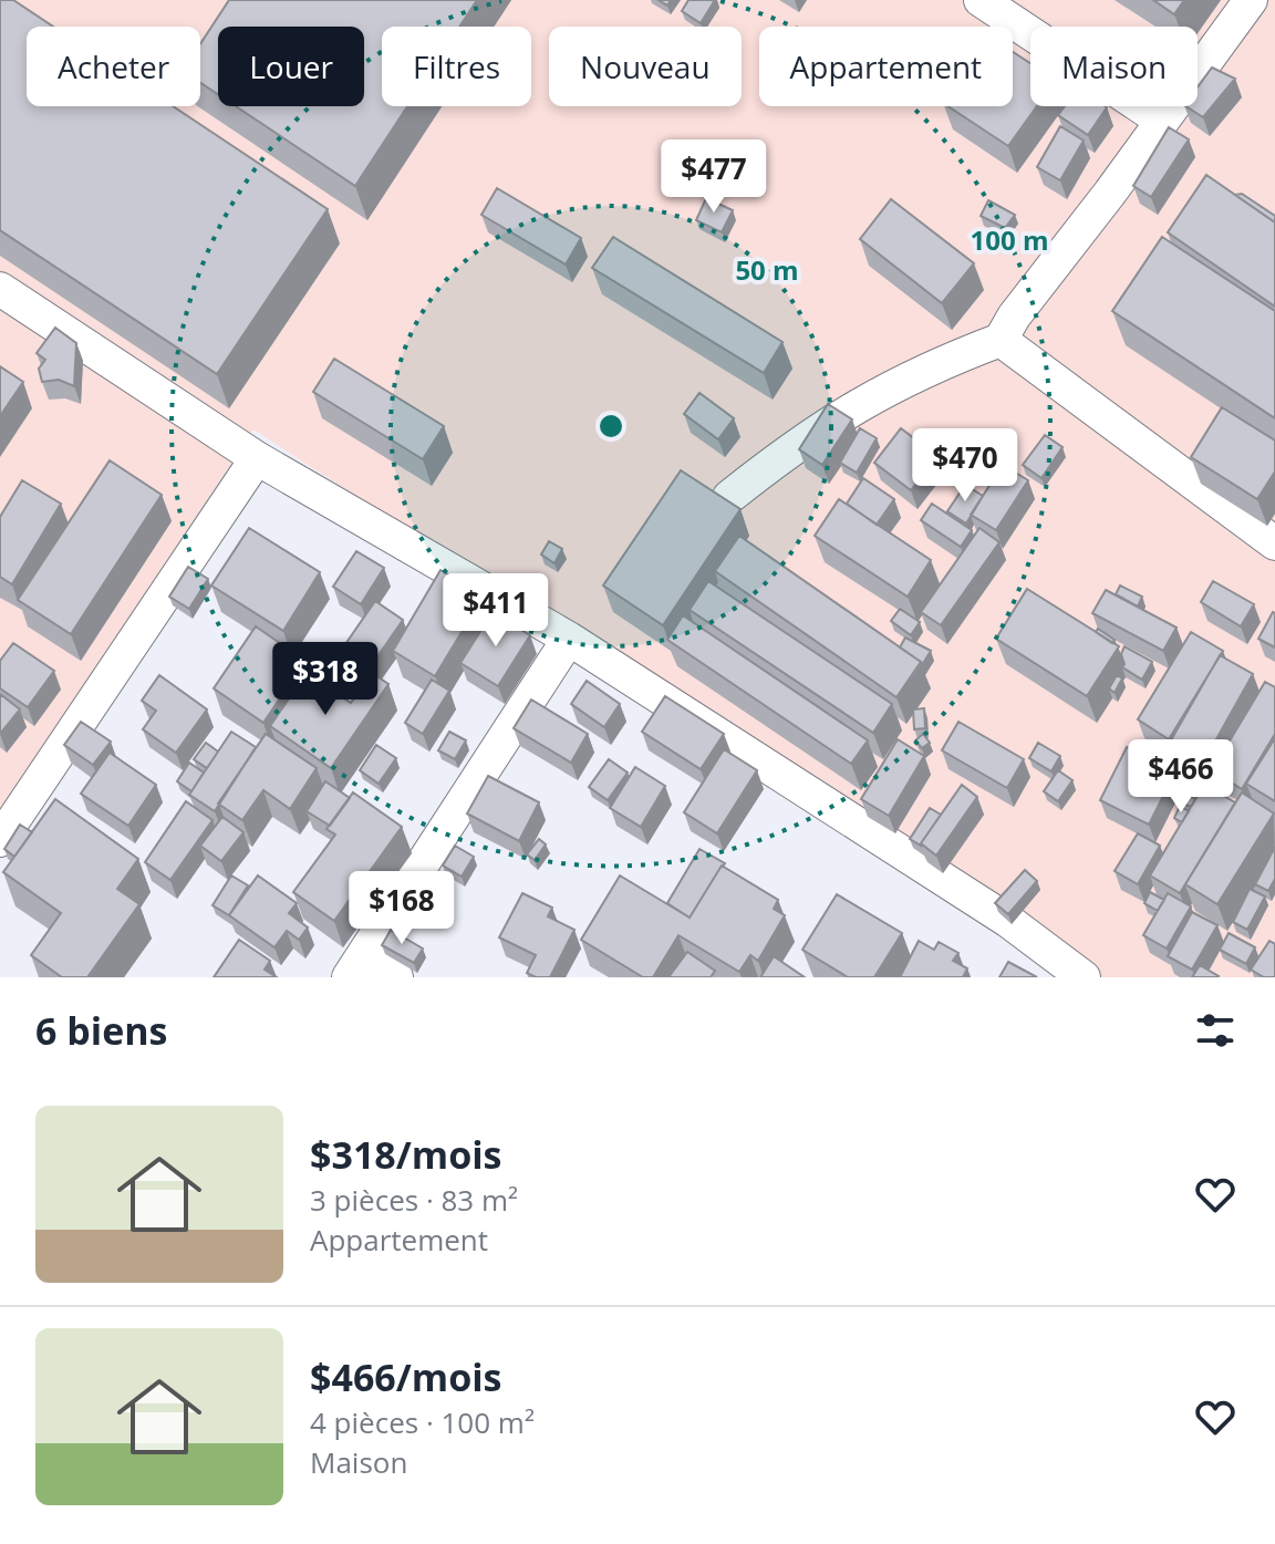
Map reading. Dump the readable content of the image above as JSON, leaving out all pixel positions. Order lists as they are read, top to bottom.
{
  "page": {
    "chip": [
      "Acheter",
      "Louer",
      "Filtres",
      "Nouveau",
      "Appartement",
      "Maison"
    ],
    "price": [
      "$477",
      "$470",
      "$411",
      "$318",
      "$466",
      "$168"
    ],
    "heading": "6 biens",
    "list": [
      {
        "name": "$318/mois",
        "note": "3 pièces · 83 m² · Appartement"
      },
      {
        "name": "$466/mois",
        "note": "4 pièces · 100 m² · Maison"
      }
    ]
  },
  "rings": ["100 m", "50 m"]
}
